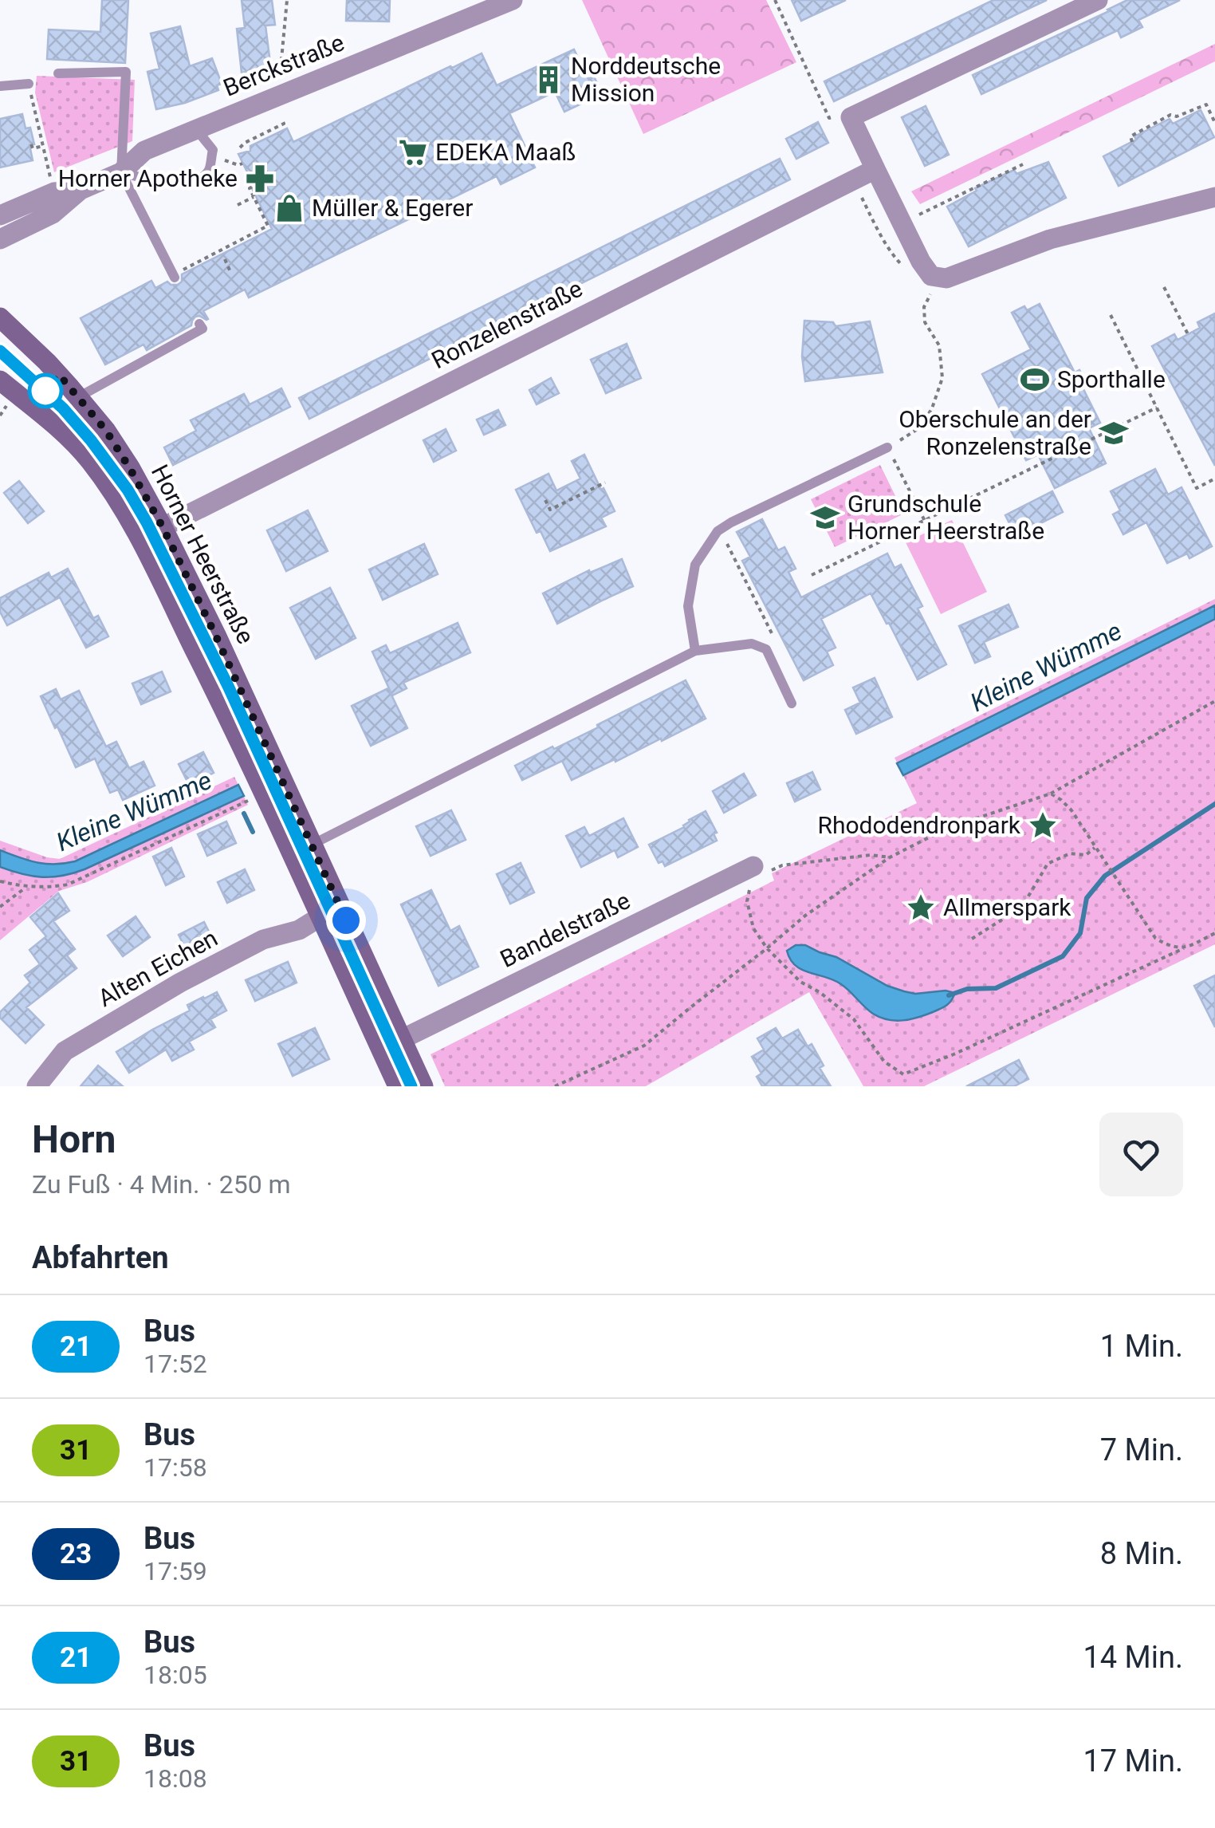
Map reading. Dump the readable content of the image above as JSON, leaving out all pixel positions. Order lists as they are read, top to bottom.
{
  "streets": {
    "main road": ["Horner Heerstraße"],
    "street": [
      "Berckstraße",
      "Ronzelenstraße",
      "Bandelstraße",
      "Alten Eichen"
    ]
  },
  "crossings": [
    ["Ronzelenstraße", "Horner Heerstraße"],
    ["Horner Heerstraße", "Bandelstraße"],
    ["Horner Heerstraße", "Alten Eichen"]
  ],
  "water": ["Kleine Wümme"],
  "places": {
    "building": ["Norddeutsche Mission"],
    "supermarket": ["EDEKA Maaß"],
    "pharmacy": ["Horner Apotheke"],
    "shop": ["Müller & Egerer"],
    "sports": ["Sporthalle"],
    "school or university": ["Oberschule an der Ronzelenstraße", "Grundschule Horner Heerstraße"],
    "place": ["Rhododendronpark", "Allmerspark"]
  },
  "lines": ["bus line 21"],
  "page": {
    "heading": [
      ["Horn", "Zu Fuß · 4 Min. · 250 m"],
      "Abfahrten"
    ],
    "list": [
      {
        "mark": "21",
        "name": "Bus",
        "note": "17:52",
        "value": "1 Min."
      },
      {
        "mark": "31",
        "name": "Bus",
        "note": "17:58",
        "value": "7 Min."
      },
      {
        "mark": "23",
        "name": "Bus",
        "note": "17:59",
        "value": "8 Min."
      },
      {
        "mark": "21",
        "name": "Bus",
        "note": "18:05",
        "value": "14 Min."
      },
      {
        "mark": "31",
        "name": "Bus",
        "note": "18:08",
        "value": "17 Min."
      }
    ]
  }
}
